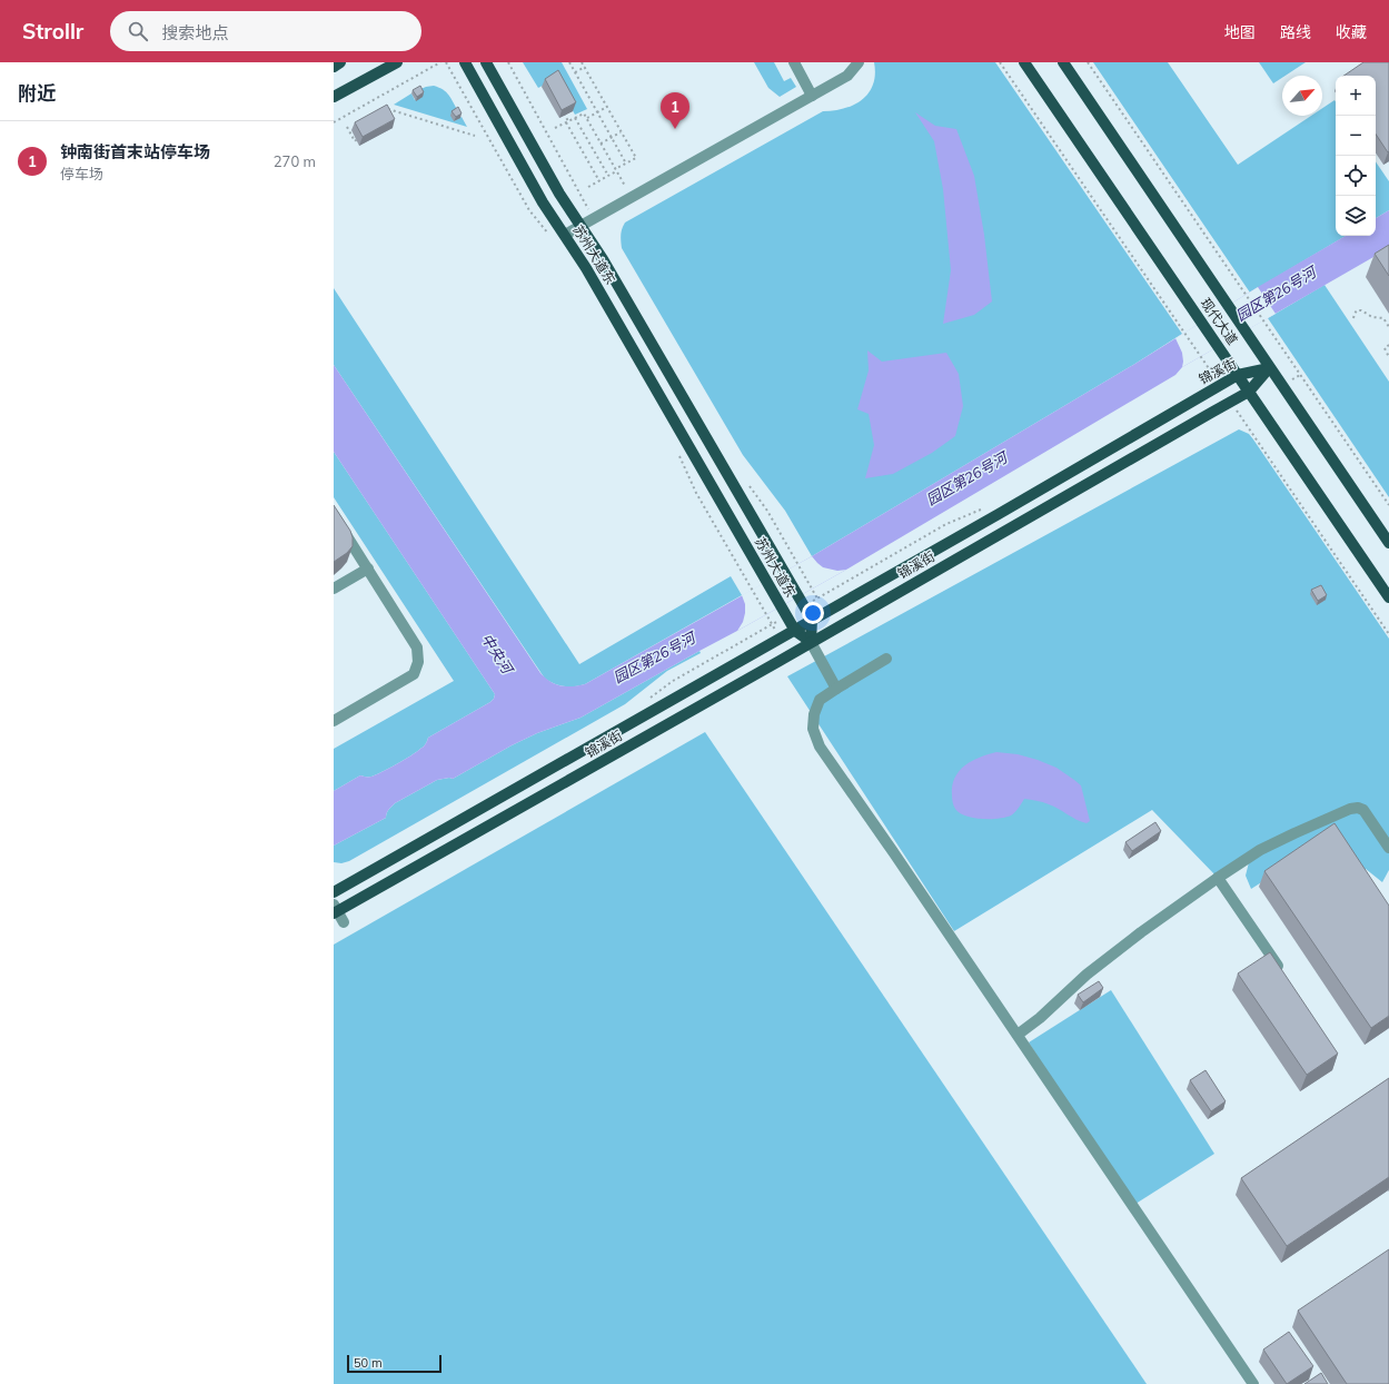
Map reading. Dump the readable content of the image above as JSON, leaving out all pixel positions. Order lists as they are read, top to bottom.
{
  "streets": {
    "main road": ["苏州大道东", "现代大道", "锦溪街"]
  },
  "crossings": [
    ["苏州大道东", "锦溪街"],
    ["现代大道", "锦溪街"]
  ],
  "water": ["园区第26号河", "中央河"],
  "scale_bar": "50 m",
  "north": "top right",
  "page": {
    "header": "Strollr",
    "search": "搜索地点",
    "nav": ["地图", "路线", "收藏"],
    "heading": "附近",
    "map_buttons": ["+", "−"],
    "pins": "1",
    "list": [
      {
        "mark": "1",
        "name": "钟南街首末站停车场",
        "note": "停车场",
        "value": "270 m"
      }
    ],
    "scale": "50 m"
  }
}
